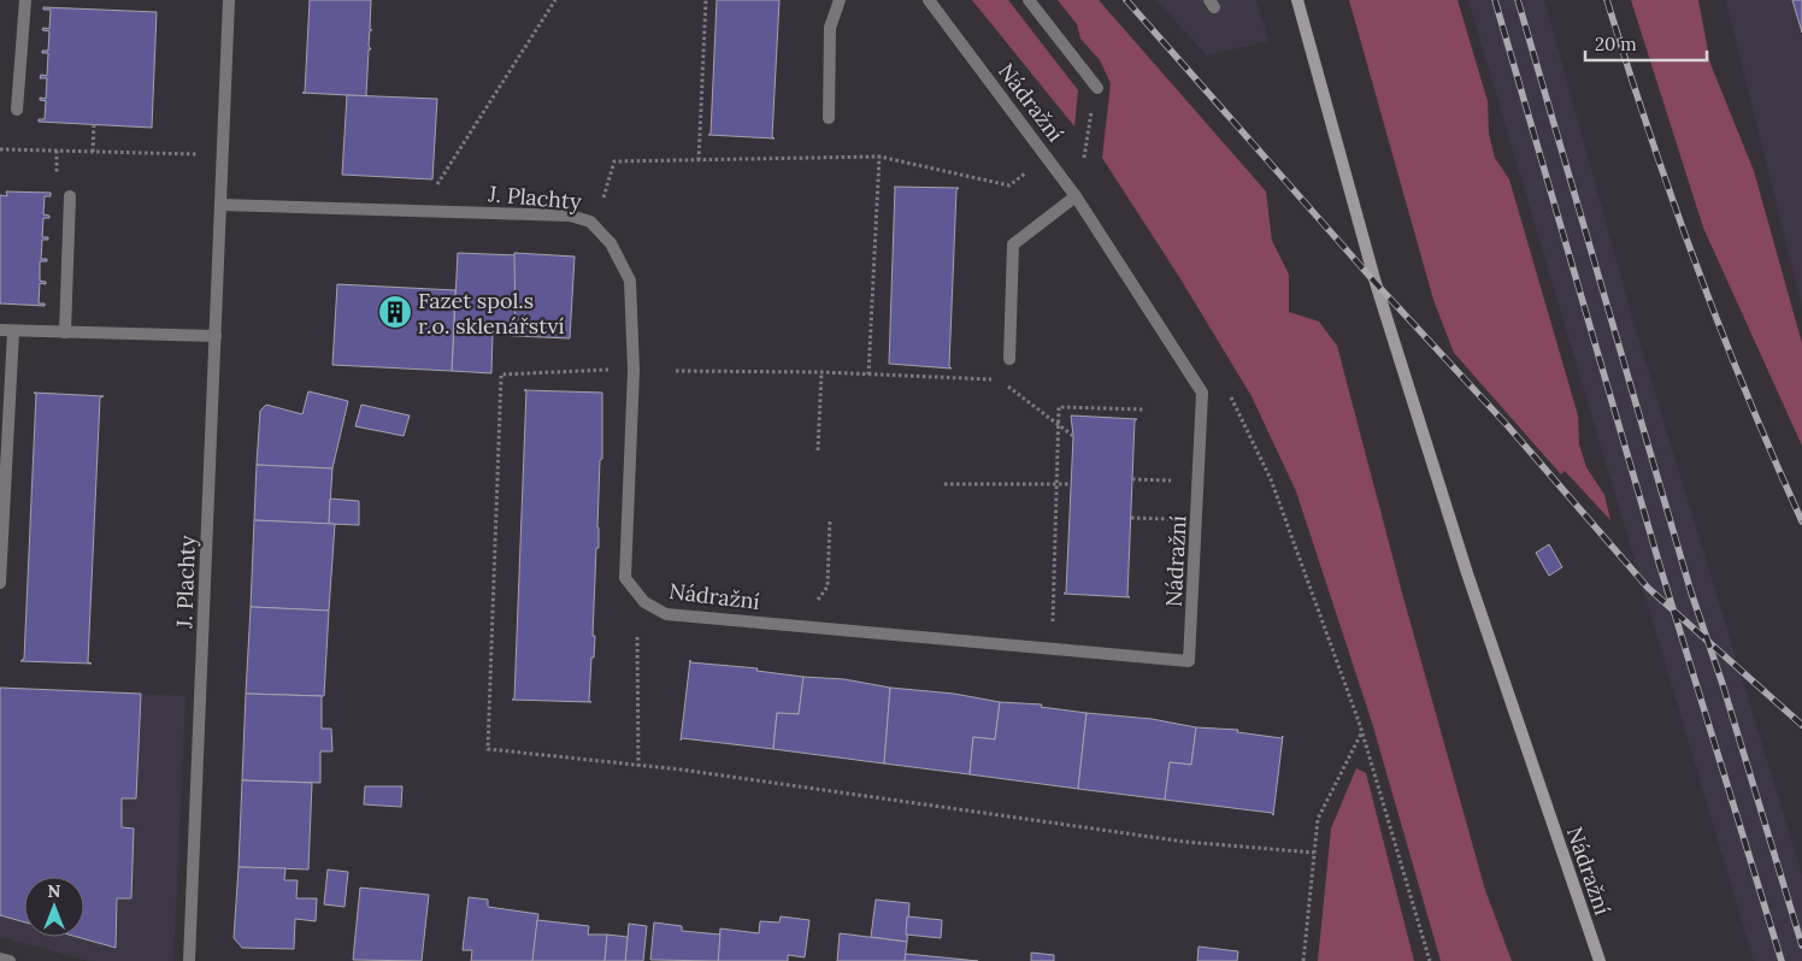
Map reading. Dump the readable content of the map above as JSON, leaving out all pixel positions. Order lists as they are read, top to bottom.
{
  "streets": {
    "main road": ["Nádražní"],
    "street": ["J. Plachty"]
  },
  "crossings": [
    ["Nádražní", "J. Plachty"]
  ],
  "places": {
    "building": ["Fazet spol.s r.o. sklenářství"]
  },
  "scale_bar": "20 m",
  "north": "top"
}
